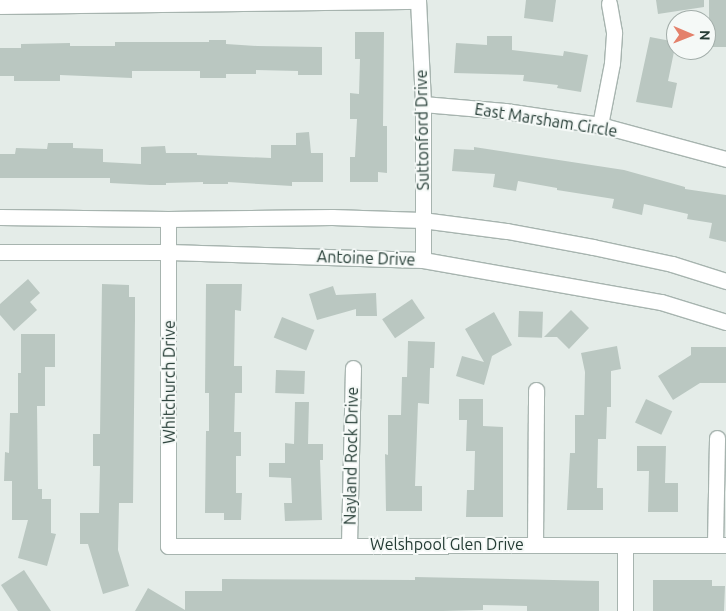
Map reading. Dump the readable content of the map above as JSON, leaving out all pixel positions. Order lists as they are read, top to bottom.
{
  "streets": {
    "street": [
      "East Marsham Circle",
      "Suttonford Drive",
      "Antoine Drive",
      "Whitchurch Drive",
      "Nayland Rock Drive",
      "Welshpool Glen Drive"
    ]
  },
  "crossings": [
    ["East Marsham Circle", "Suttonford Drive"],
    ["Suttonford Drive", "Antoine Drive"],
    ["Antoine Drive", "Whitchurch Drive"],
    ["Whitchurch Drive", "Welshpool Glen Drive"],
    ["Nayland Rock Drive", "Welshpool Glen Drive"]
  ],
  "north": "right"
}
